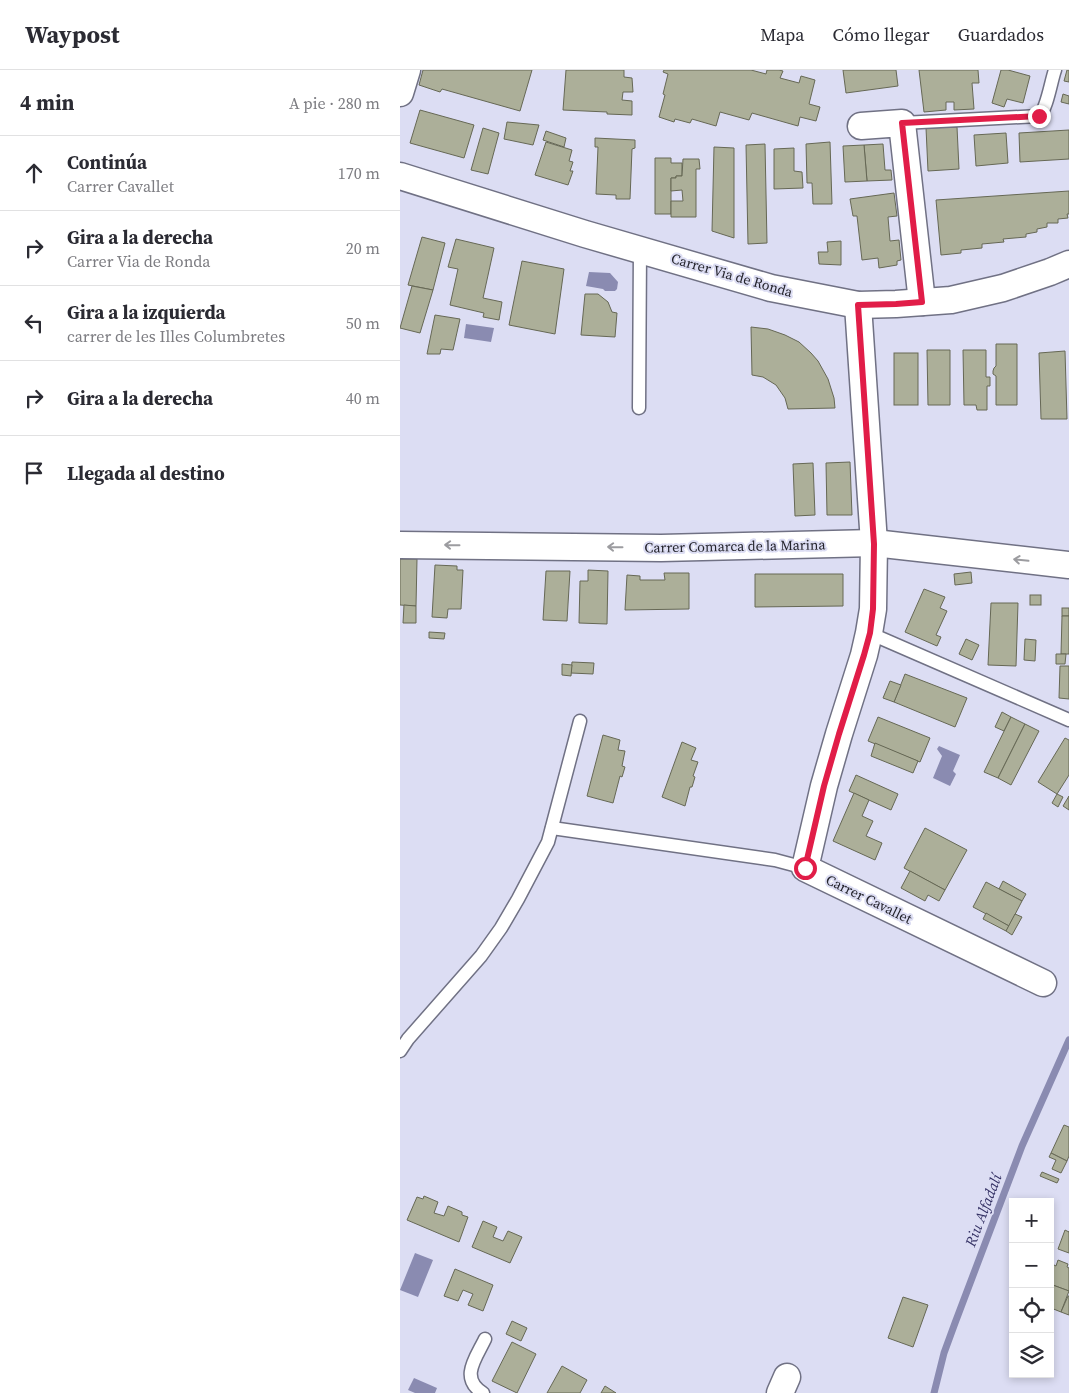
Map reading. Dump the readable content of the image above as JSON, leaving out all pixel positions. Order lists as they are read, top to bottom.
{
  "streets": {
    "street": ["Carrer Via de Ronda", "Carrer Comarca de la Marina", "Carrer Cavallet"]
  },
  "one_way": ["Carrer Comarca de la Marina"],
  "water": ["Riu Alfadalí"],
  "page": {
    "header": "Waypost",
    "nav": ["Mapa", "Cómo llegar", "Guardados"],
    "heading": ["4 min", "A pie · 280 m"],
    "list": [
      ["Continúa", "Carrer Cavallet", "170 m"],
      ["Gira a la derecha", "Carrer Via de Ronda", "20 m"],
      ["Gira a la izquierda", "carrer de les Illes Columbretes", "50 m"],
      ["Gira a la derecha", "40 m"],
      "Llegada al destino"
    ],
    "map_buttons": ["+", "−"]
  }
}
